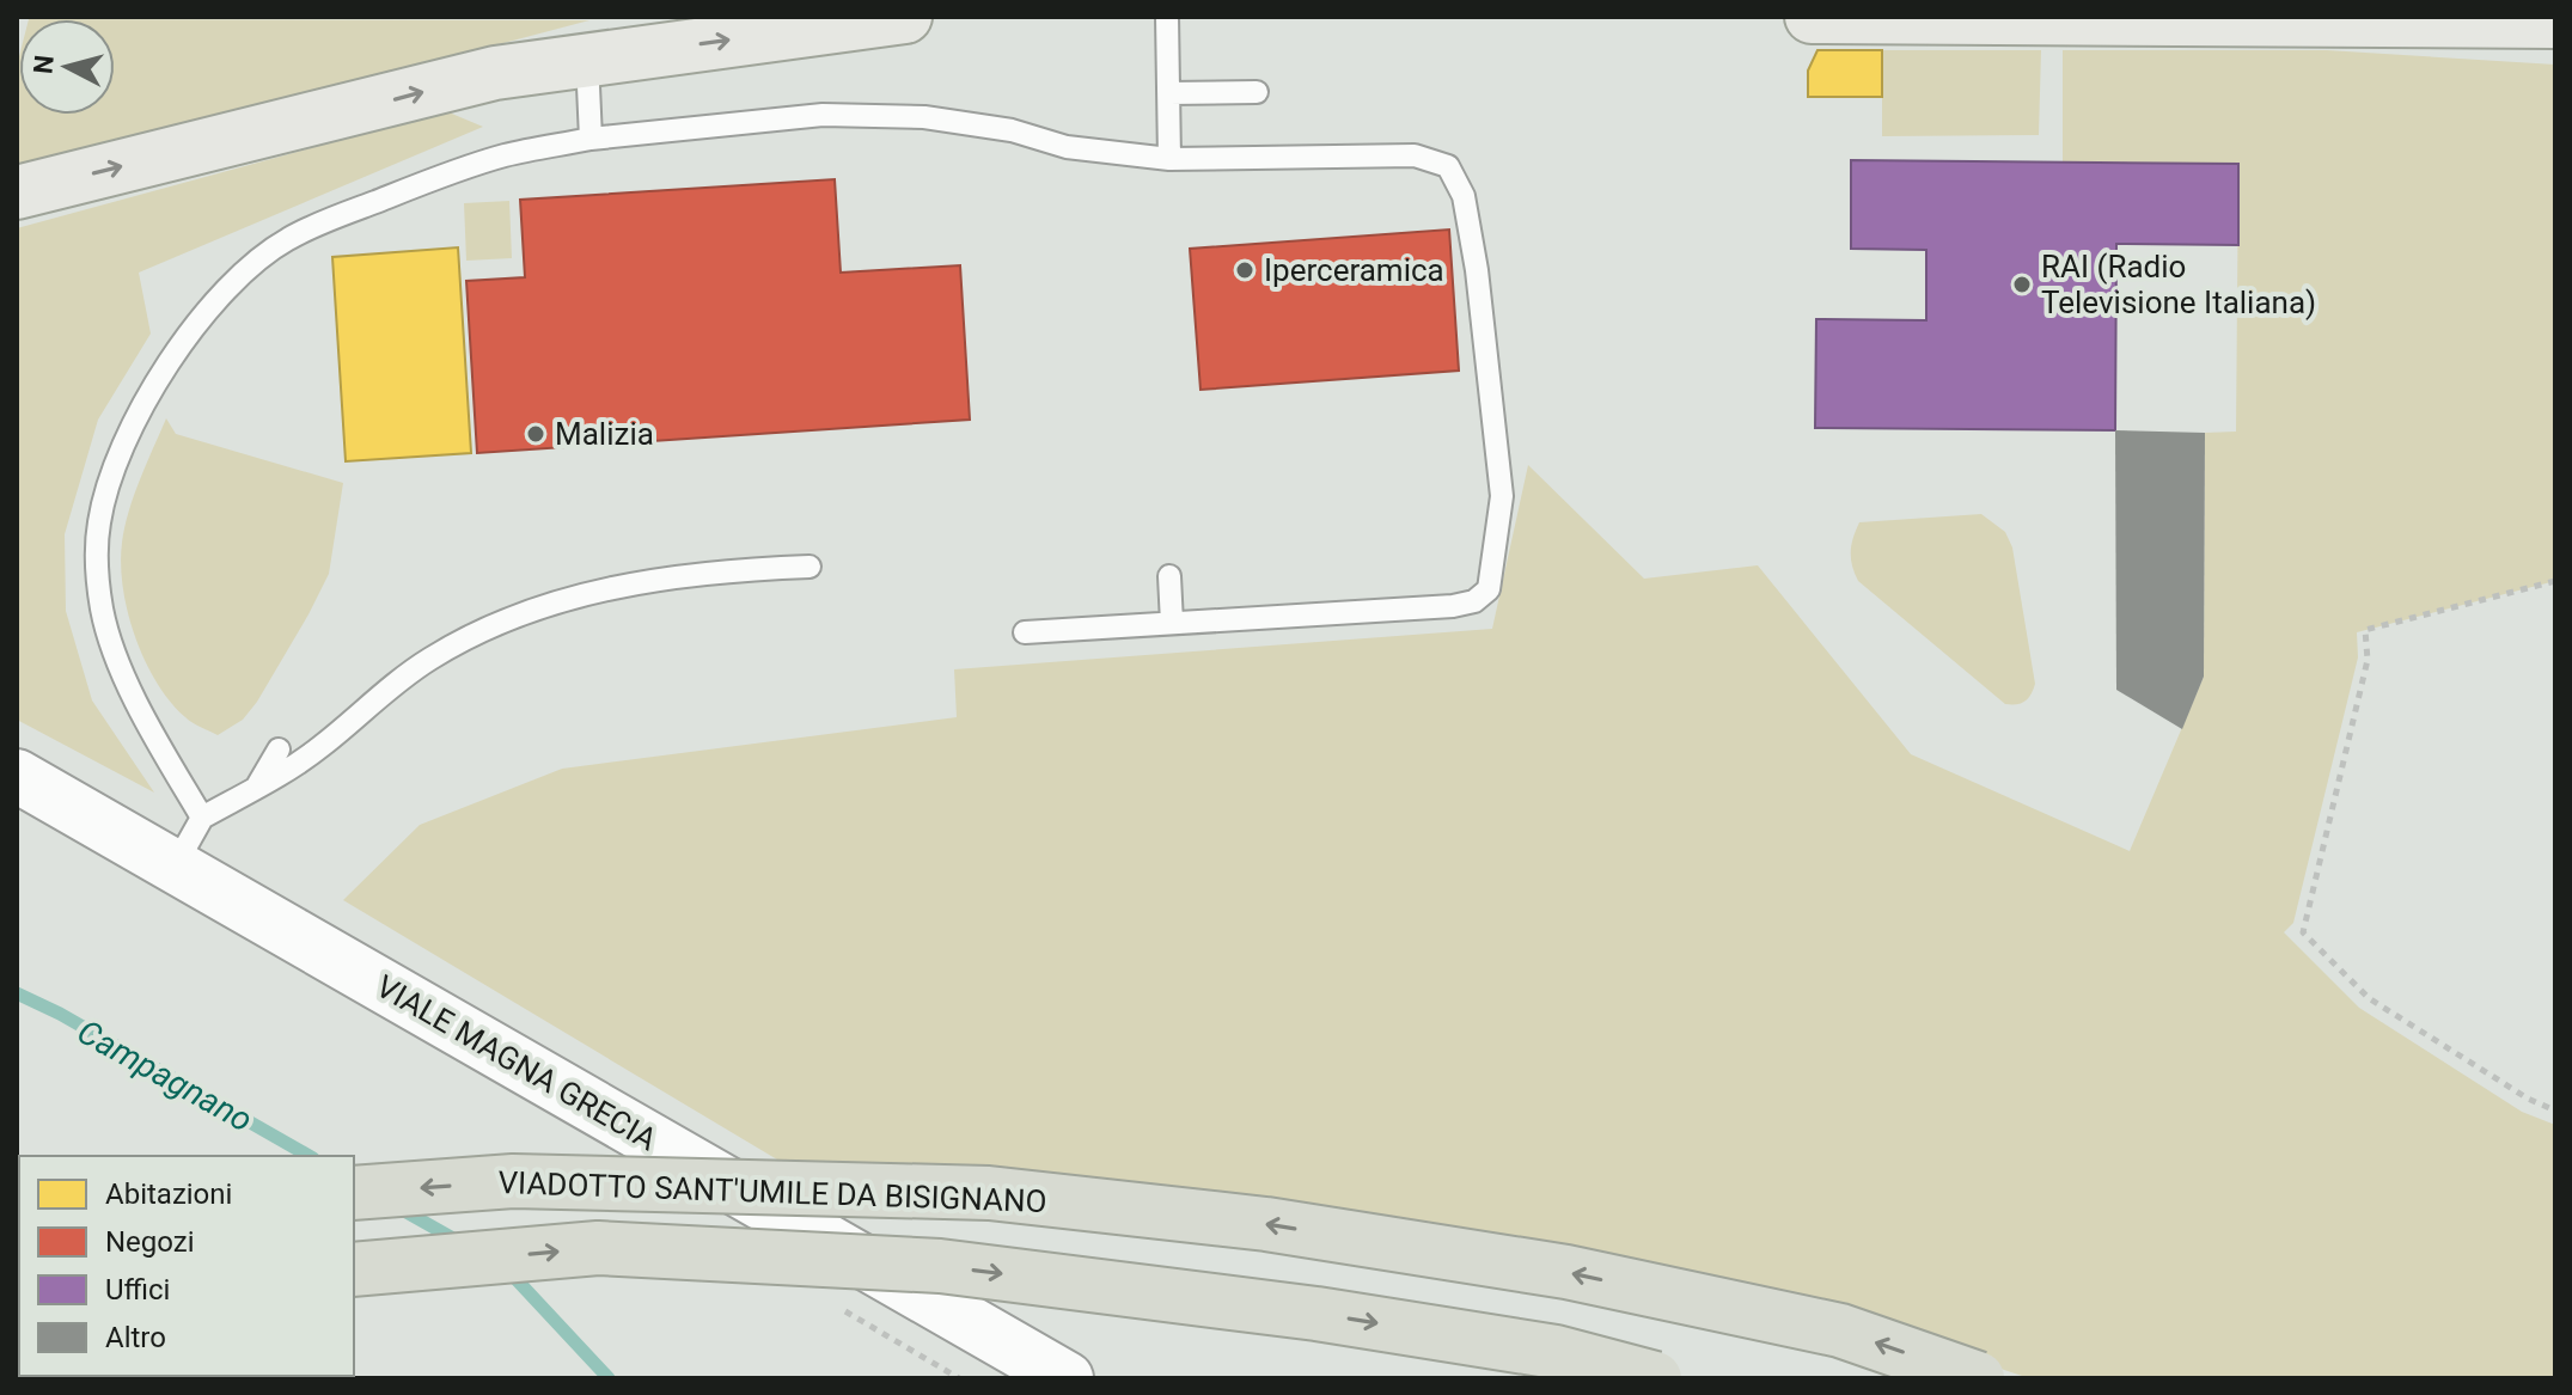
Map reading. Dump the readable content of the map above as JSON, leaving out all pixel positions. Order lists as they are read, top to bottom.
{
  "streets": {
    "highway": ["VIADOTTO SANT'UMILE DA BISIGNANO"],
    "street": ["VIALE MAGNA GRECIA"]
  },
  "water": ["Campagnano"],
  "places": ["Iperceramica", "RAI (Radio Televisione Italiana)", "Malizia"],
  "legend": [
    "Abitazioni",
    "Negozi",
    "Uffici",
    "Altro"
  ],
  "north": "left"
}
